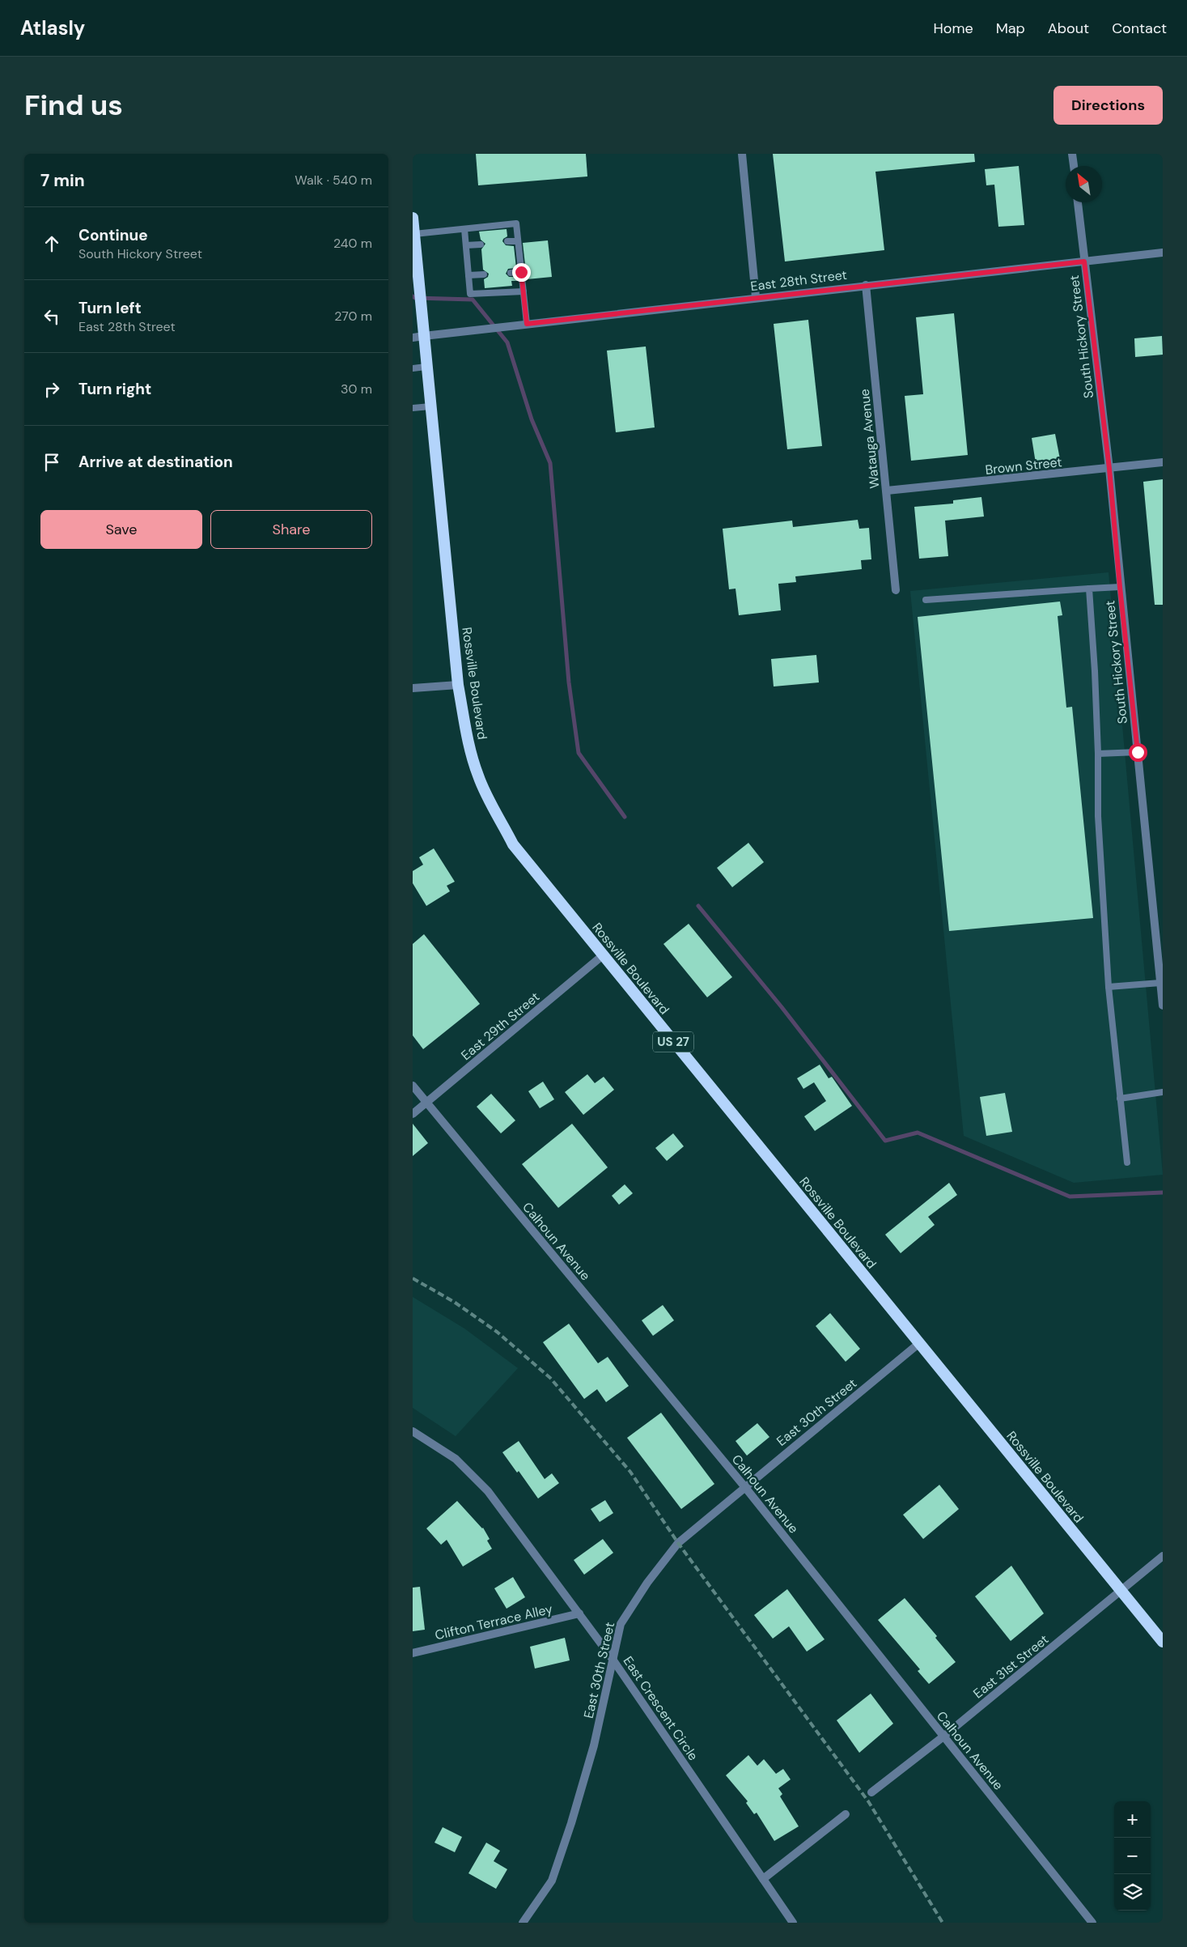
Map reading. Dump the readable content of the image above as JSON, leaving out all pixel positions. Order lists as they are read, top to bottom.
{
  "streets": {
    "highway": ["Rossville Boulevard", "US 27"],
    "street": [
      "East 28th Street",
      "South Hickory Street",
      "Watauga Avenue",
      "Brown Street",
      "East 29th Street",
      "Calhoun Avenue",
      "East 30th Street",
      "Clifton Terrace Alley",
      "East 31st Street",
      "East Crescent Circle"
    ]
  },
  "crossings": [
    ["East 28th Street", "South Hickory Street"],
    ["East 28th Street", "Watauga Avenue"],
    ["East 28th Street", "Rossville Boulevard"],
    ["South Hickory Street", "Brown Street"],
    ["Watauga Avenue", "Brown Street"],
    ["Rossville Boulevard", "East 29th Street"],
    ["Rossville Boulevard", "East 30th Street"],
    ["Rossville Boulevard", "East 31st Street"],
    ["East 29th Street", "Calhoun Avenue"],
    ["Calhoun Avenue", "East 30th Street"],
    ["Calhoun Avenue", "East 31st Street"],
    ["East 30th Street", "East Crescent Circle"],
    ["Clifton Terrace Alley", "East Crescent Circle"]
  ],
  "north": "top left",
  "page": {
    "header": "Atlasly",
    "nav": [
      "Home",
      "Map",
      "About",
      "Contact"
    ],
    "buttons": [
      "Directions",
      ["Save", "Share"]
    ],
    "title": "Find us",
    "heading": ["7 min", "Walk · 540 m"],
    "list": [
      ["Continue", "South Hickory Street", "240 m"],
      ["Turn left", "East 28th Street", "270 m"],
      ["Turn right", "30 m"],
      "Arrive at destination"
    ],
    "map_buttons": ["+", "−"]
  }
}
